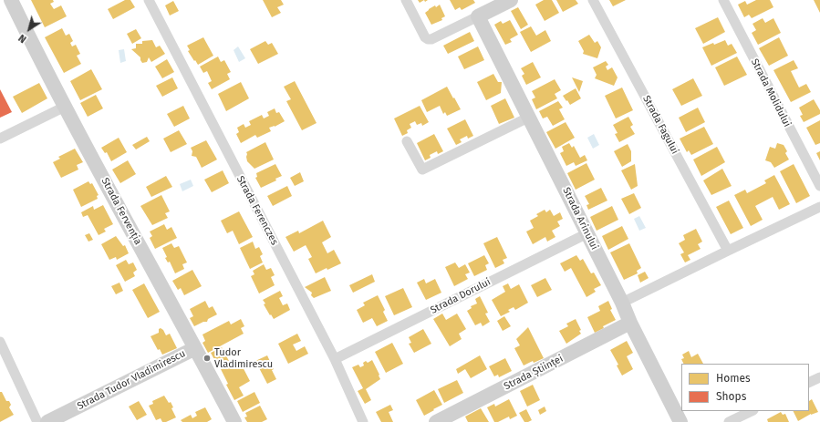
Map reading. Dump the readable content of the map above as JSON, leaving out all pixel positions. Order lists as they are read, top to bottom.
{
  "streets": {
    "street": [
      "Strada Molidului",
      "Strada Fagului",
      "Strada Ferenczes",
      "Strada Fervenția",
      "Strada Arinului",
      "Strada Dorului",
      "Strada Științei",
      "Strada Tudor Vladimirescu"
    ]
  },
  "crossings": [
    ["Strada Ferenczes", "Strada Dorului"],
    ["Strada Fervenția", "Strada Tudor Vladimirescu"],
    ["Strada Arinului", "Strada Dorului"],
    ["Strada Arinului", "Strada Științei"]
  ],
  "places": ["Tudor Vladimirescu"],
  "legend": ["Homes", "Shops"],
  "north": "bottom left"
}
